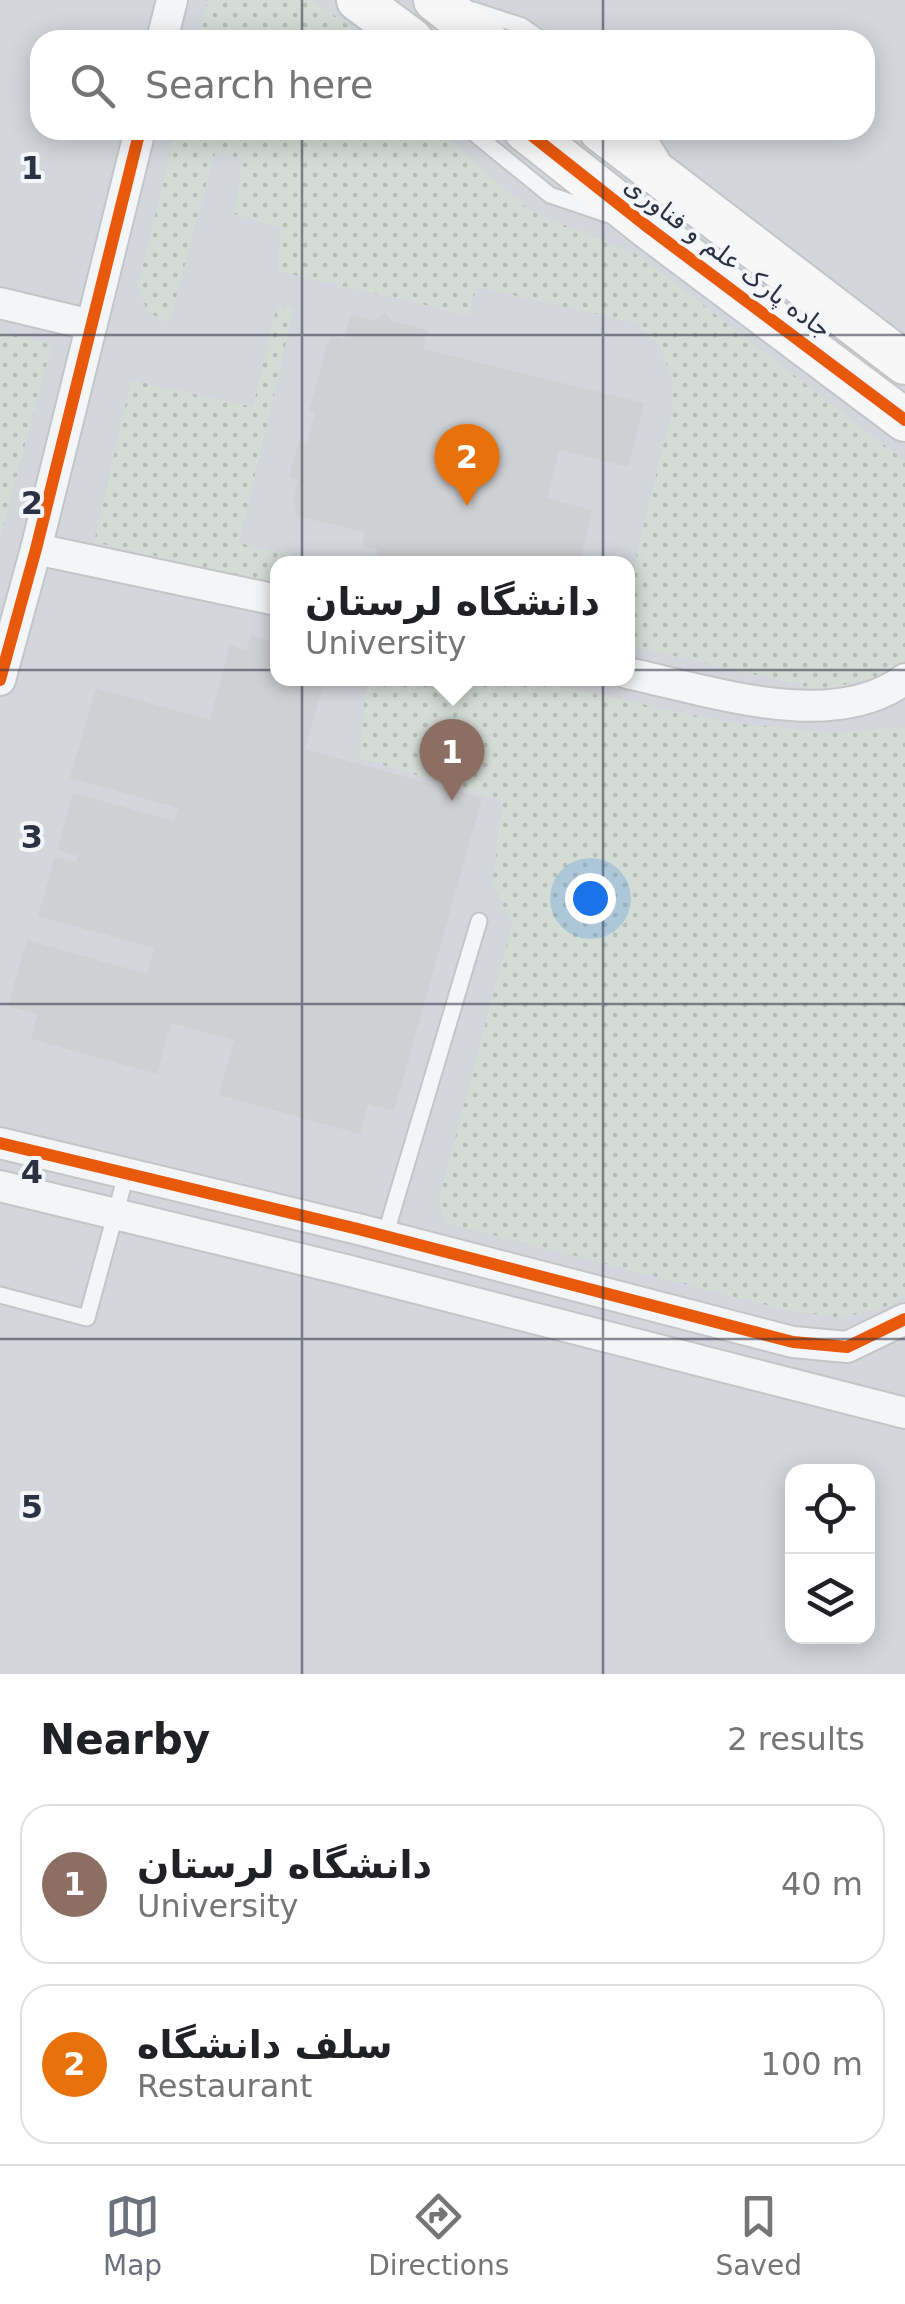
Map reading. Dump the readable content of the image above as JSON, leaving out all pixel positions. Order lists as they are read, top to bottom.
{
  "streets": {
    "street": ["جاده پارک علم و فناوری"]
  },
  "page": {
    "search": "Search here",
    "pins": ["2", "1"],
    "popup": ["دانشگاه لرستان", "University"],
    "heading": ["Nearby", "2 results"],
    "list": [
      {
        "mark": "1",
        "name": "دانشگاه لرستان",
        "note": "University",
        "value": "40 m"
      },
      {
        "mark": "2",
        "name": "سلف دانشگاه",
        "note": "Restaurant",
        "value": "100 m"
      }
    ],
    "nav": ["Map", "Directions", "Saved"]
  },
  "grid": {
    "rows": [
      "1",
      "2",
      "3",
      "4",
      "5"
    ]
  }
}
